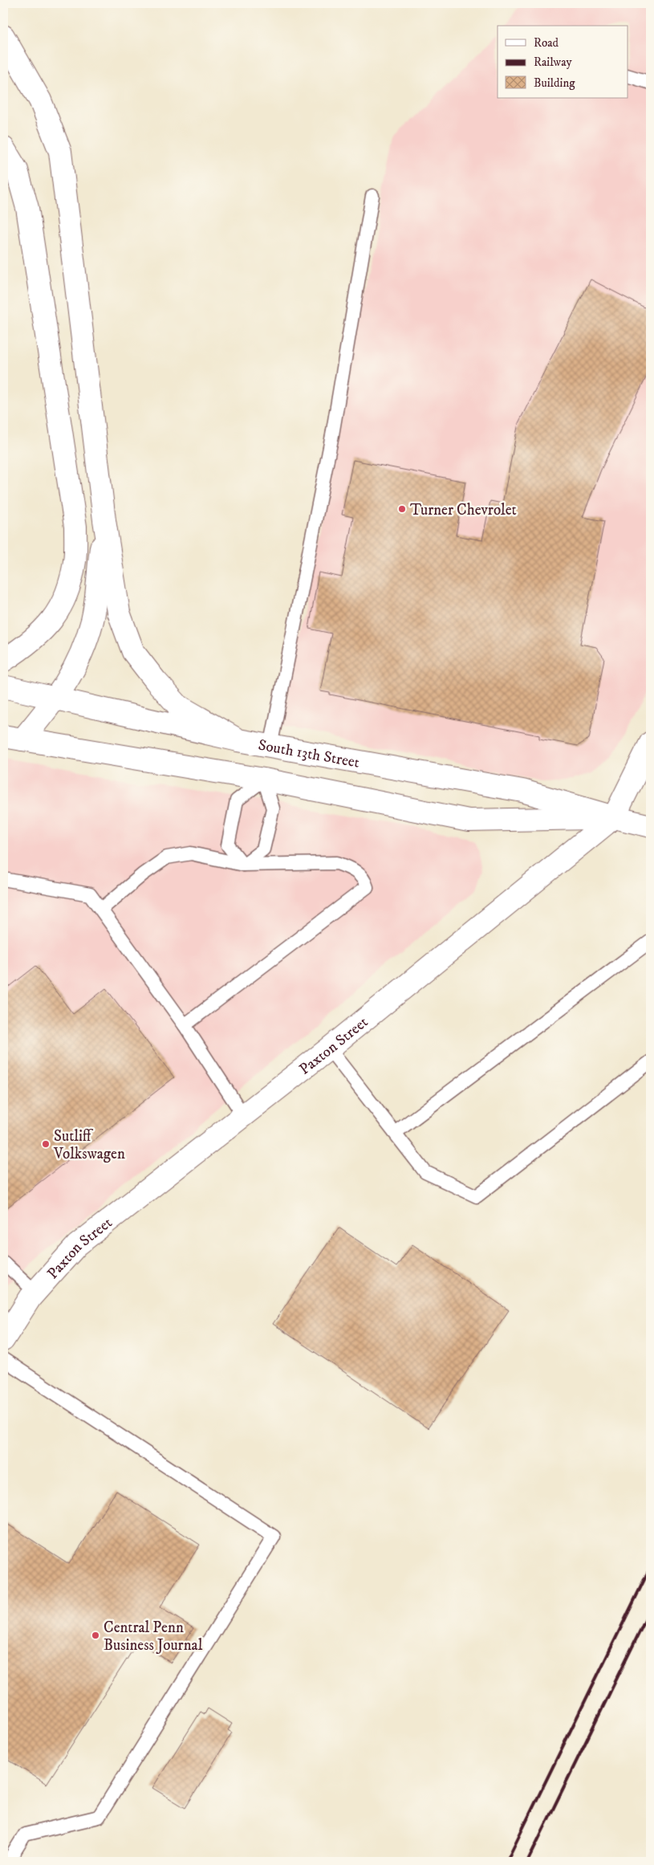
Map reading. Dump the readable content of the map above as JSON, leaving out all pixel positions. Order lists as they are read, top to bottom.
{
  "streets": {
    "main road": ["South 13th Street", "Paxton Street"]
  },
  "crossings": [
    ["South 13th Street", "Paxton Street"]
  ],
  "places": ["Turner Chevrolet", "Sutliff Volkswagen", "Central Penn Business Journal"],
  "legend": ["Road", "Railway", "Building"]
}
